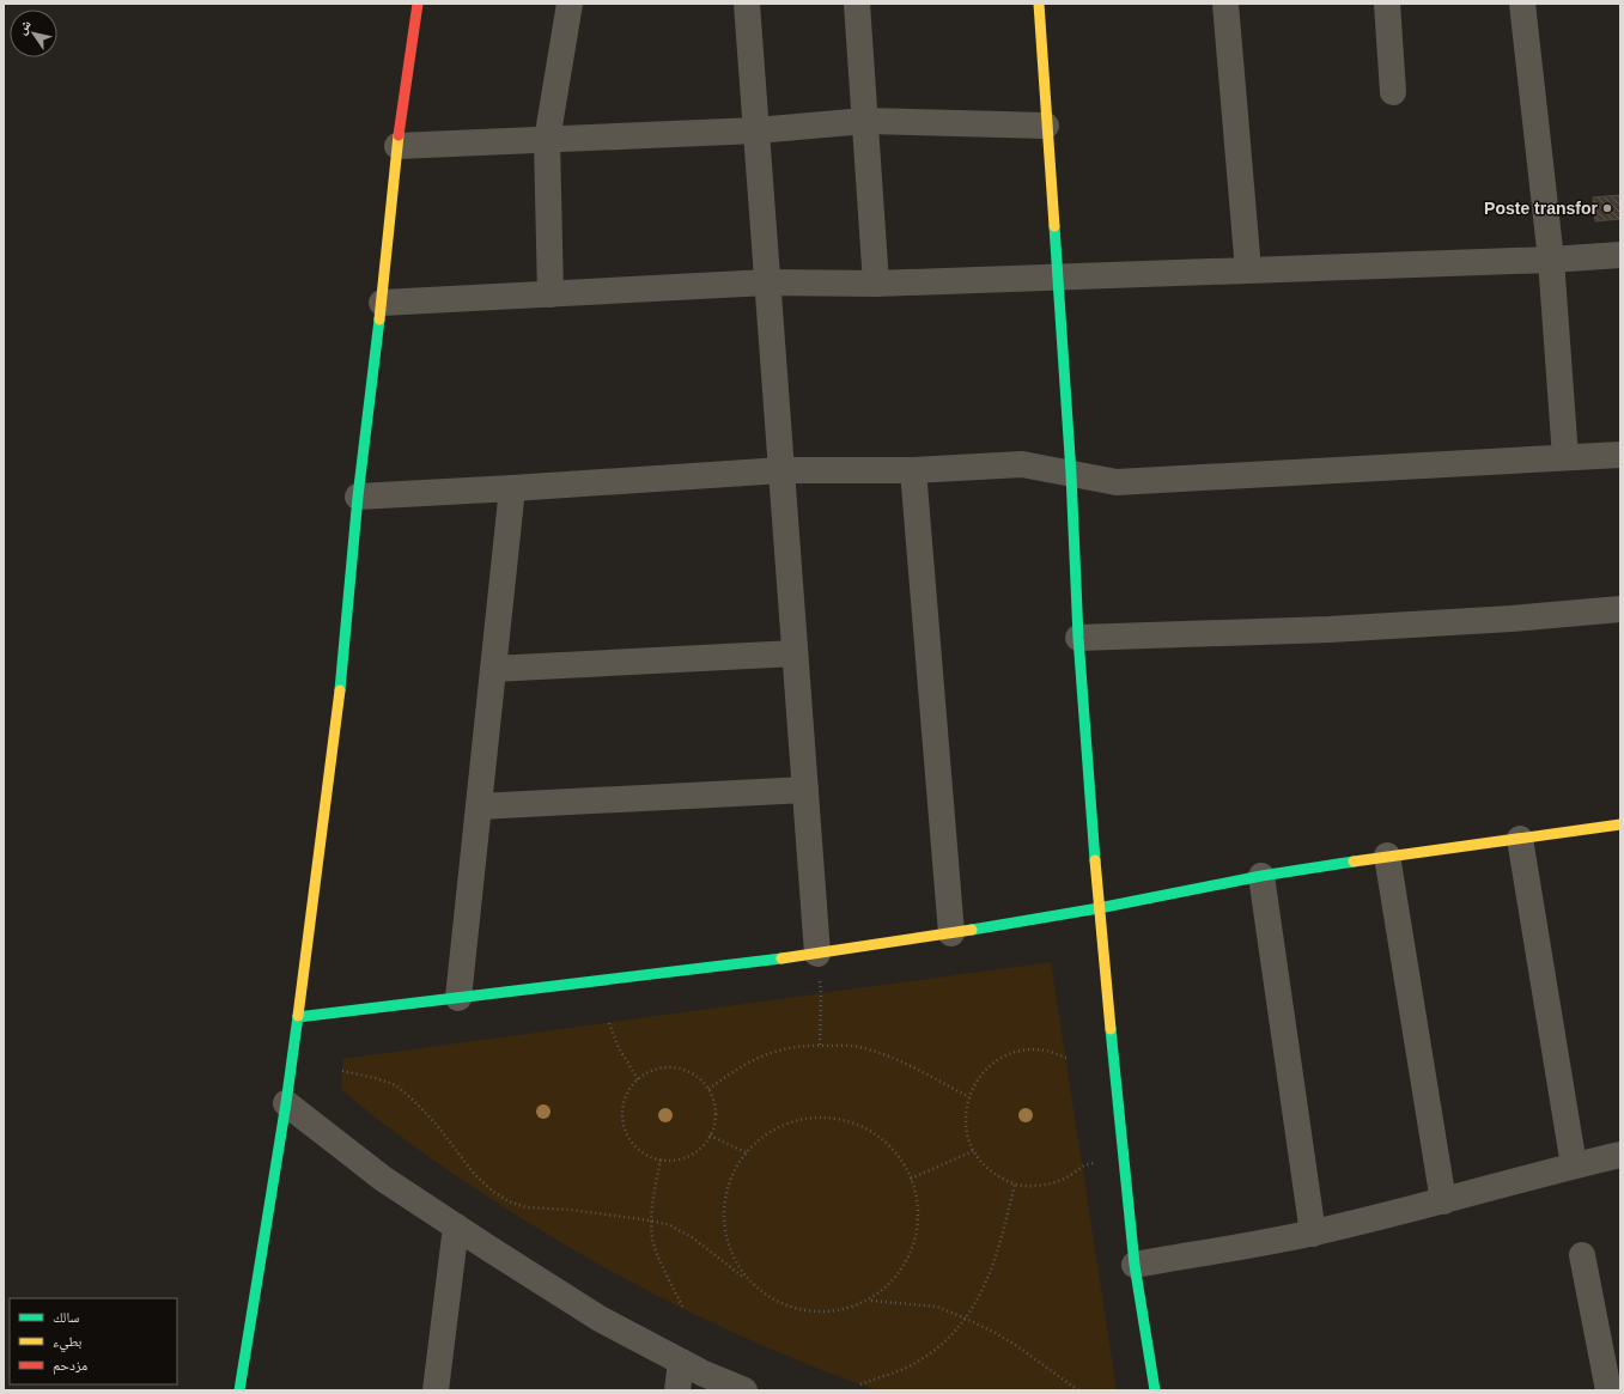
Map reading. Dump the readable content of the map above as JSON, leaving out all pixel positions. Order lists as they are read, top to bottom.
{
  "places": ["Poste transfor"],
  "legend": ["سالك", "بطيء", "مزدحم"],
  "north": "top left"
}
